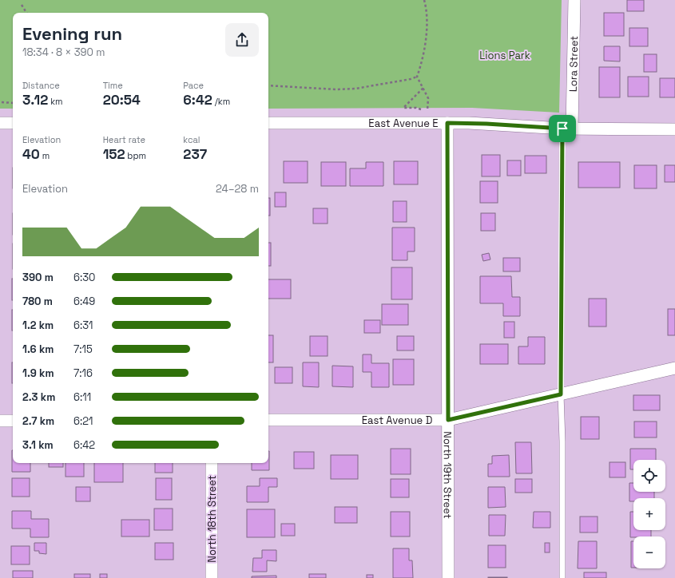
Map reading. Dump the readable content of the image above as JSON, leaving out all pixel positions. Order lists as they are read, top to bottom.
{
  "streets": {
    "street": [
      "Lora Street",
      "East Avenue E",
      "East Avenue D",
      "North 19th Street",
      "North 18th Street"
    ]
  },
  "crossings": [
    ["Lora Street", "East Avenue E"],
    ["East Avenue E", "North 19th Street"],
    ["East Avenue D", "North 19th Street"]
  ],
  "parks": ["Lions Park"],
  "page": {
    "heading": ["Evening run", "18:34 · 8 × 390 m"],
    "stats": [
      ["Distance", "3.12 km"],
      ["Time", "20:54"],
      ["Pace", "6:42 /km"],
      ["Elevation", "40 m"],
      ["Heart rate", "152 bpm"],
      ["kcal", "237"]
    ],
    "chart": ["Elevation", "24–28 m"],
    "list": [
      {
        "name": "390 m",
        "note": "6:30"
      },
      {
        "name": "780 m",
        "note": "6:49"
      },
      {
        "name": "1.2 km",
        "note": "6:31"
      },
      {
        "name": "1.6 km",
        "note": "7:15"
      },
      {
        "name": "1.9 km",
        "note": "7:16"
      },
      {
        "name": "2.3 km",
        "note": "6:11"
      },
      {
        "name": "2.7 km",
        "note": "6:21"
      },
      {
        "name": "3.1 km",
        "note": "6:42"
      }
    ],
    "map_buttons": ["+", "−"]
  }
}
